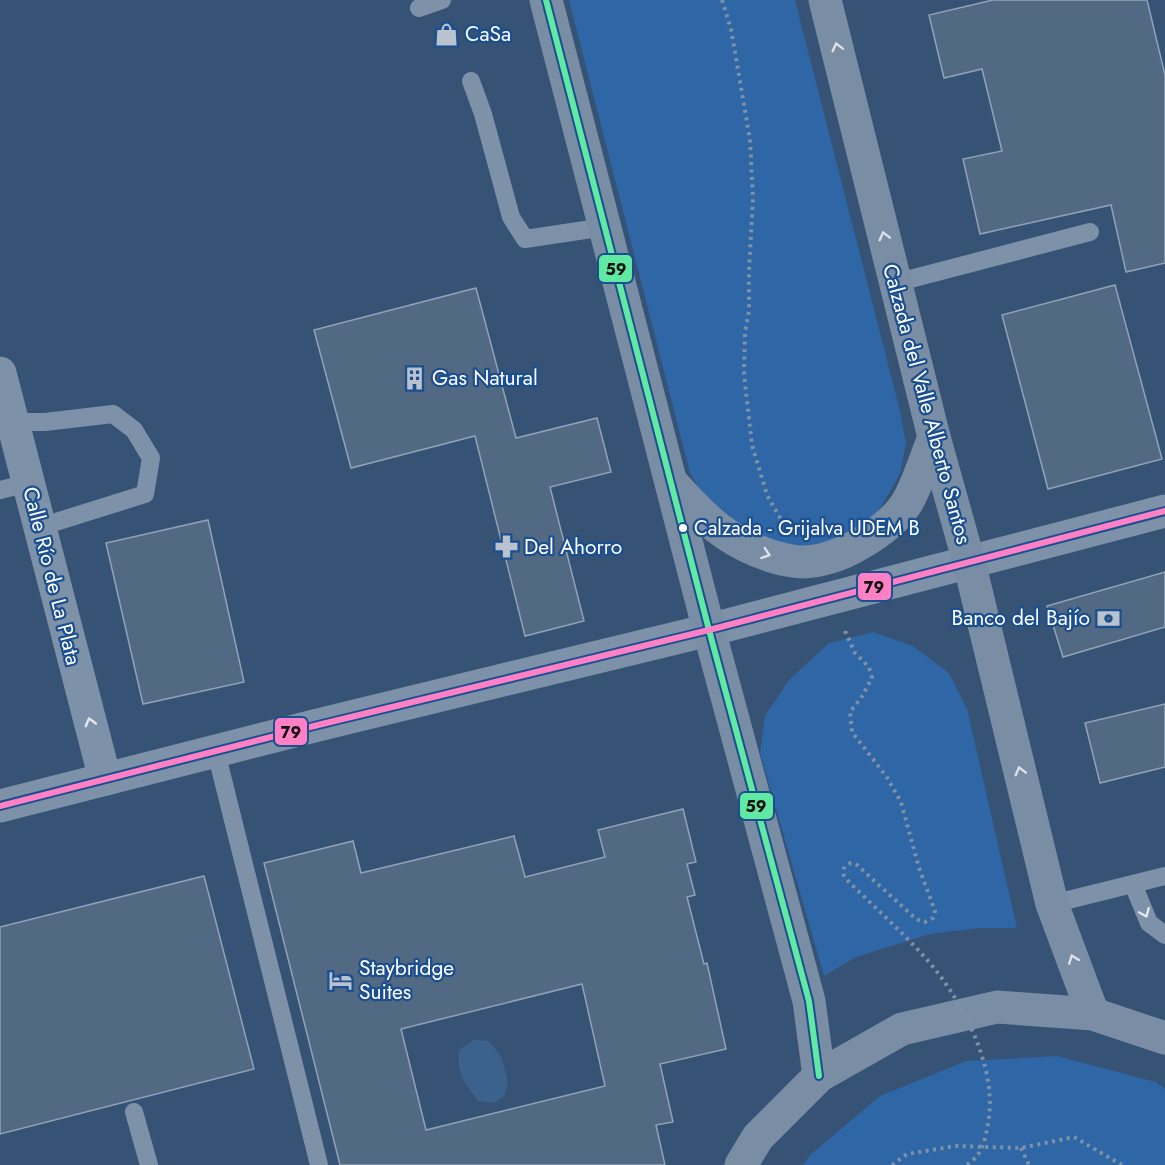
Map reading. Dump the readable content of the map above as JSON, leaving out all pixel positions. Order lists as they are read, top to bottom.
{
  "streets": {
    "main road": ["Calzada del Valle Alberto Santos"],
    "street": ["Calle Río de La Plata"]
  },
  "one_way": ["Calle Río de La Plata"],
  "places": {
    "shop": ["CaSa"],
    "building": ["Gas Natural"],
    "other": ["Calzada - Grijalva UDEM B"],
    "pharmacy": ["Del Ahorro"],
    "bank": ["Banco del Bajío"],
    "hotel": ["Staybridge Suites"]
  },
  "lines": ["transit line 59", "transit line 79"]
}
